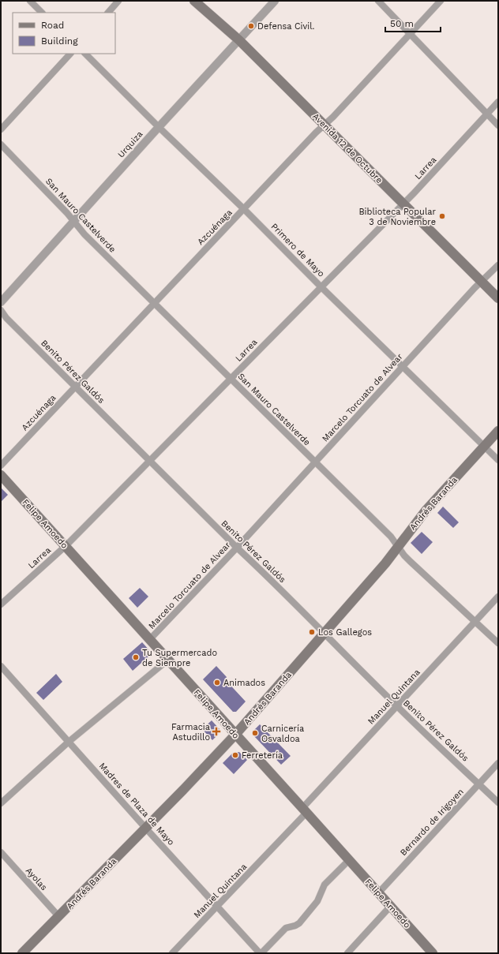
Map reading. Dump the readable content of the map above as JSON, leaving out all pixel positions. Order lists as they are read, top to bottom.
{
  "streets": {
    "main road": ["Avenida 12 de Octubre", "Andrés Baranda", "Felipe Amoedo"],
    "street": [
      "Urquiza",
      "Larrea",
      "San Mauro Castelverde",
      "Azcuénaga",
      "Primero de Mayo",
      "Benito Pérez Galdós",
      "Marcelo Torcuato de Alvear",
      "Manuel Quintana",
      "Madres de Plaza de Mayo",
      "Bernardo de Irigoyen",
      "Ayolas"
    ]
  },
  "crossings": [
    ["Urquiza", "Avenida 12 de Octubre"],
    ["Urquiza", "San Mauro Castelverde"],
    ["Urquiza", "Primero de Mayo"],
    ["Avenida 12 de Octubre", "Larrea"],
    ["Avenida 12 de Octubre", "Azcuénaga"],
    ["Avenida 12 de Octubre", "Marcelo Torcuato de Alvear"],
    ["Larrea", "San Mauro Castelverde"],
    ["Larrea", "Primero de Mayo"],
    ["Larrea", "Benito Pérez Galdós"],
    ["Larrea", "Felipe Amoedo"],
    ["San Mauro Castelverde", "Azcuénaga"],
    ["San Mauro Castelverde", "Marcelo Torcuato de Alvear"],
    ["San Mauro Castelverde", "Andrés Baranda"],
    ["San Mauro Castelverde", "Manuel Quintana"],
    ["Azcuénaga", "Primero de Mayo"],
    ["Azcuénaga", "Benito Pérez Galdós"],
    ["Primero de Mayo", "Marcelo Torcuato de Alvear"],
    ["Primero de Mayo", "Andrés Baranda"],
    ["Benito Pérez Galdós", "Marcelo Torcuato de Alvear"],
    ["Benito Pérez Galdós", "Andrés Baranda"],
    ["Benito Pérez Galdós", "Manuel Quintana"],
    ["Benito Pérez Galdós", "Bernardo de Irigoyen"],
    ["Marcelo Torcuato de Alvear", "Felipe Amoedo"],
    ["Andrés Baranda", "Felipe Amoedo"],
    ["Andrés Baranda", "Madres de Plaza de Mayo"],
    ["Andrés Baranda", "Ayolas"],
    ["Felipe Amoedo", "Manuel Quintana"],
    ["Felipe Amoedo", "Bernardo de Irigoyen"],
    ["Manuel Quintana", "Madres de Plaza de Mayo"]
  ],
  "places": {
    "other": [
      "Defensa Civil.",
      "Biblioteca Popular 3 de Noviembre",
      "Los Gallegos",
      "Tu Supermercado de Siempre",
      "Animados",
      "Carnicería Osvaldoa",
      "Ferretería"
    ],
    "health": ["Farmacia Astudillo"]
  },
  "legend": ["Road", "Building"],
  "scale_bar": "50 m"
}
